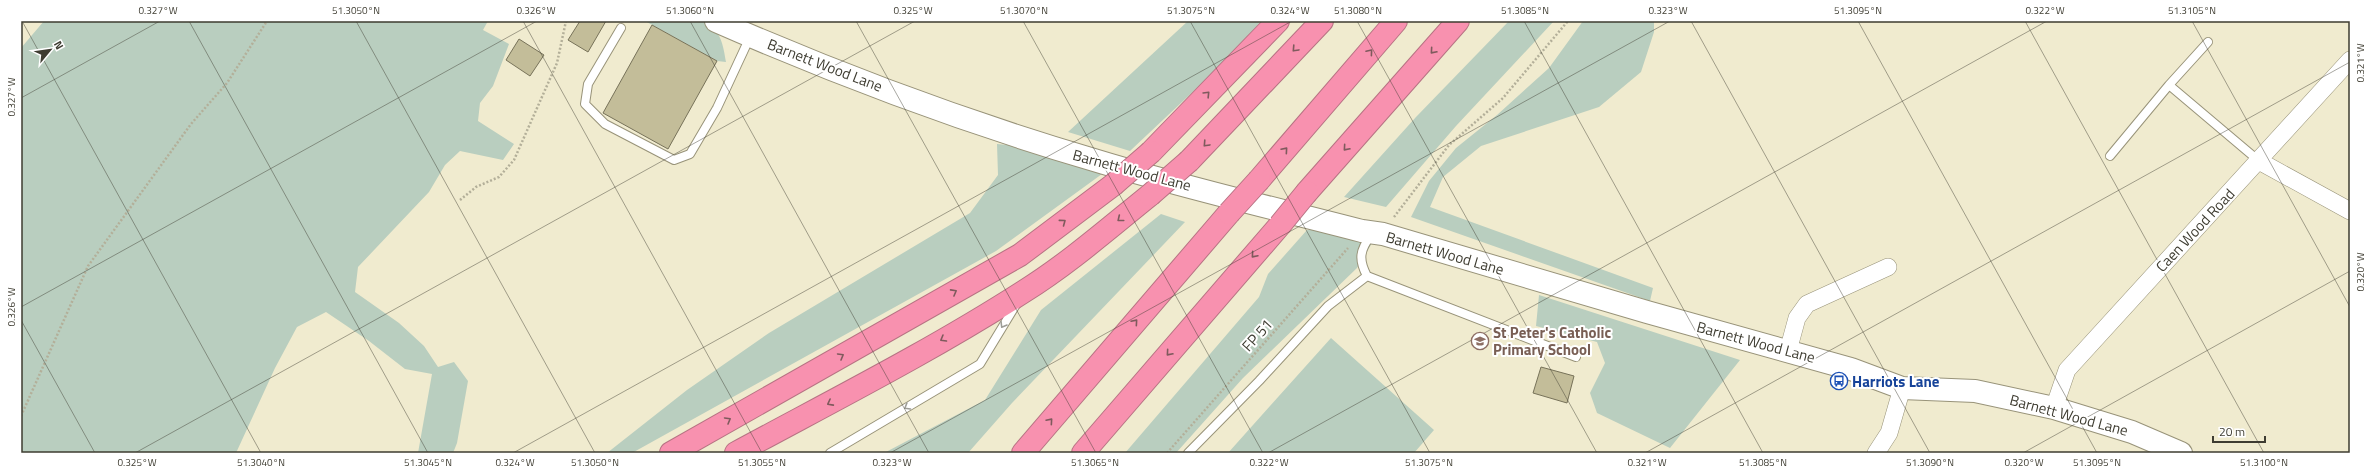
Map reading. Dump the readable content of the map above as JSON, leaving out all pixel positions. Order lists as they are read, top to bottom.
{
  "streets": {
    "street": ["Barnett Wood Lane", "Caen Wood Road"],
    "path": ["FP 51"]
  },
  "crossings": [
    ["Barnett Wood Lane", "Caen Wood Road"],
    ["Barnett Wood Lane", "FP 51"]
  ],
  "places": {
    "school or university": ["St Peter's Catholic Primary School"],
    "bus stop": ["Harriots Lane"]
  },
  "scale_bar": "20 m",
  "north": "top right",
  "coordinates": [
    "0.327°W",
    "51.3050°N",
    "0.326°W",
    "51.3060°N",
    "0.325°W",
    "51.3070°N",
    "51.3075°N",
    "0.324°W",
    "51.3080°N",
    "51.3085°N",
    "0.323°W",
    "51.3095°N",
    "0.322°W",
    "51.3105°N",
    "0.321°W",
    "0.320°W",
    "51.3040°N",
    "51.3045°N",
    "51.3055°N",
    "51.3065°N",
    "51.3090°N",
    "51.3100°N"
  ]
}
